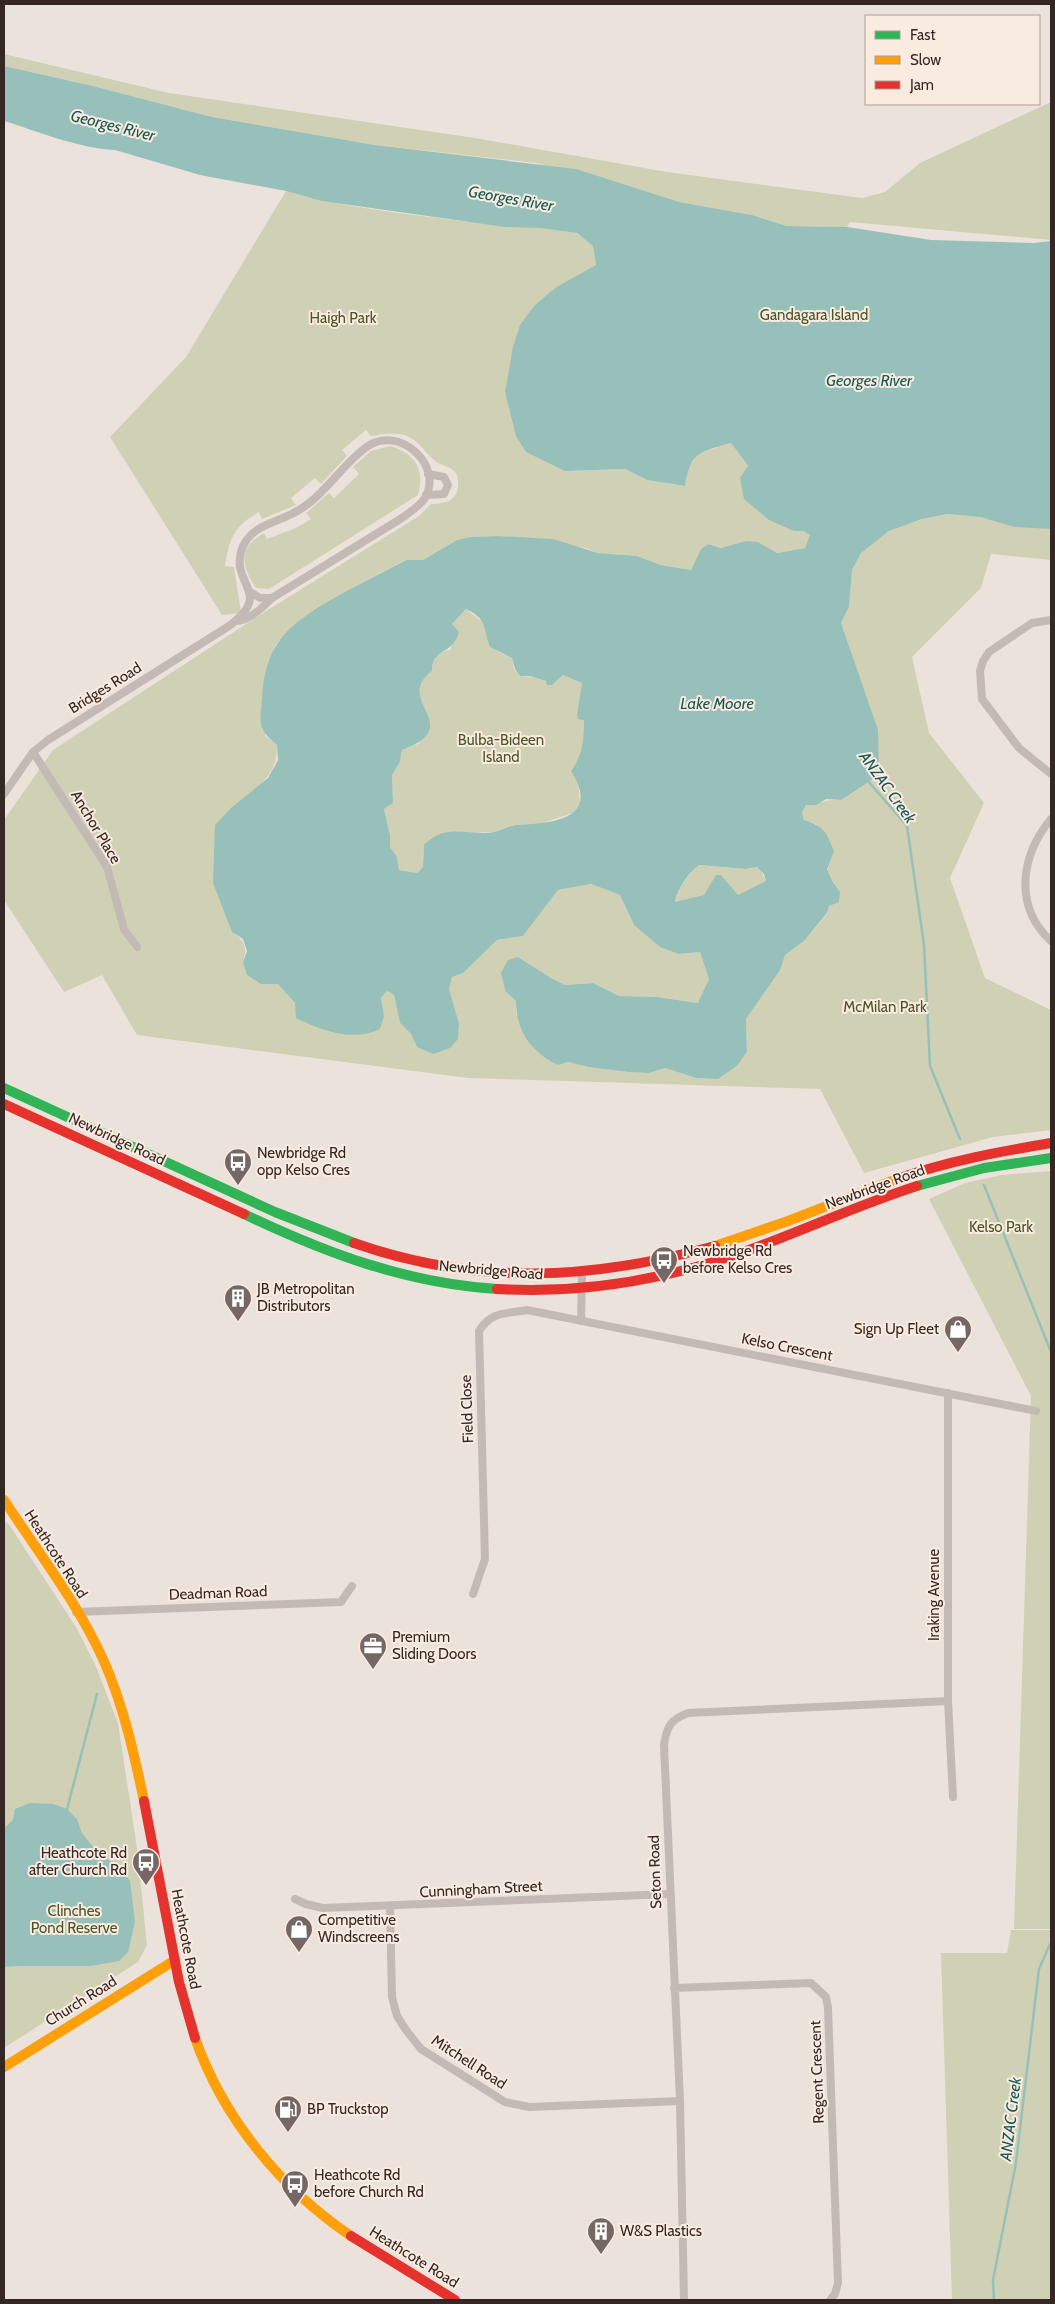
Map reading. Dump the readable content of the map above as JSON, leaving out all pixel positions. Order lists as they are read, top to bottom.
{
  "streets": {
    "main road": ["Newbridge Road", "Heathcote Road", "Church Road"],
    "street": [
      "Bridges Road",
      "Anchor Place",
      "Kelso Crescent",
      "Field Close",
      "Deadman Road",
      "Iraking Avenue",
      "Seton Road",
      "Cunningham Street",
      "Mitchell Road",
      "Regent Crescent"
    ]
  },
  "crossings": [
    ["Bridges Road", "Anchor Place"],
    ["Kelso Crescent", "Field Close"],
    ["Kelso Crescent", "Iraking Avenue"],
    ["Heathcote Road", "Deadman Road"],
    ["Heathcote Road", "Church Road"],
    ["Iraking Avenue", "Seton Road"],
    ["Seton Road", "Cunningham Street"],
    ["Seton Road", "Mitchell Road"],
    ["Seton Road", "Regent Crescent"],
    ["Cunningham Street", "Mitchell Road"]
  ],
  "water": ["Georges River", "Lake Moore", "ANZAC Creek"],
  "parks": [
    "Gandagara Island",
    "Haigh Park",
    "Bulba-Bideen Island",
    "McMilan Park",
    "Kelso Park",
    "Clinches Pond Reserve"
  ],
  "places": {
    "bus stop": [
      "Newbridge Rd opp Kelso Cres",
      "Newbridge Rd before Kelso Cres",
      "Heathcote Rd after Church Rd",
      "Heathcote Rd before Church Rd"
    ],
    "building": ["JB Metropolitan Distributors", "W&S Plastics"],
    "shop": ["Sign Up Fleet", "Competitive Windscreens"],
    "office": ["Premium Sliding Doors"],
    "fuel station": ["BP Truckstop"]
  },
  "legend": ["Fast", "Slow", "Jam"]
}
